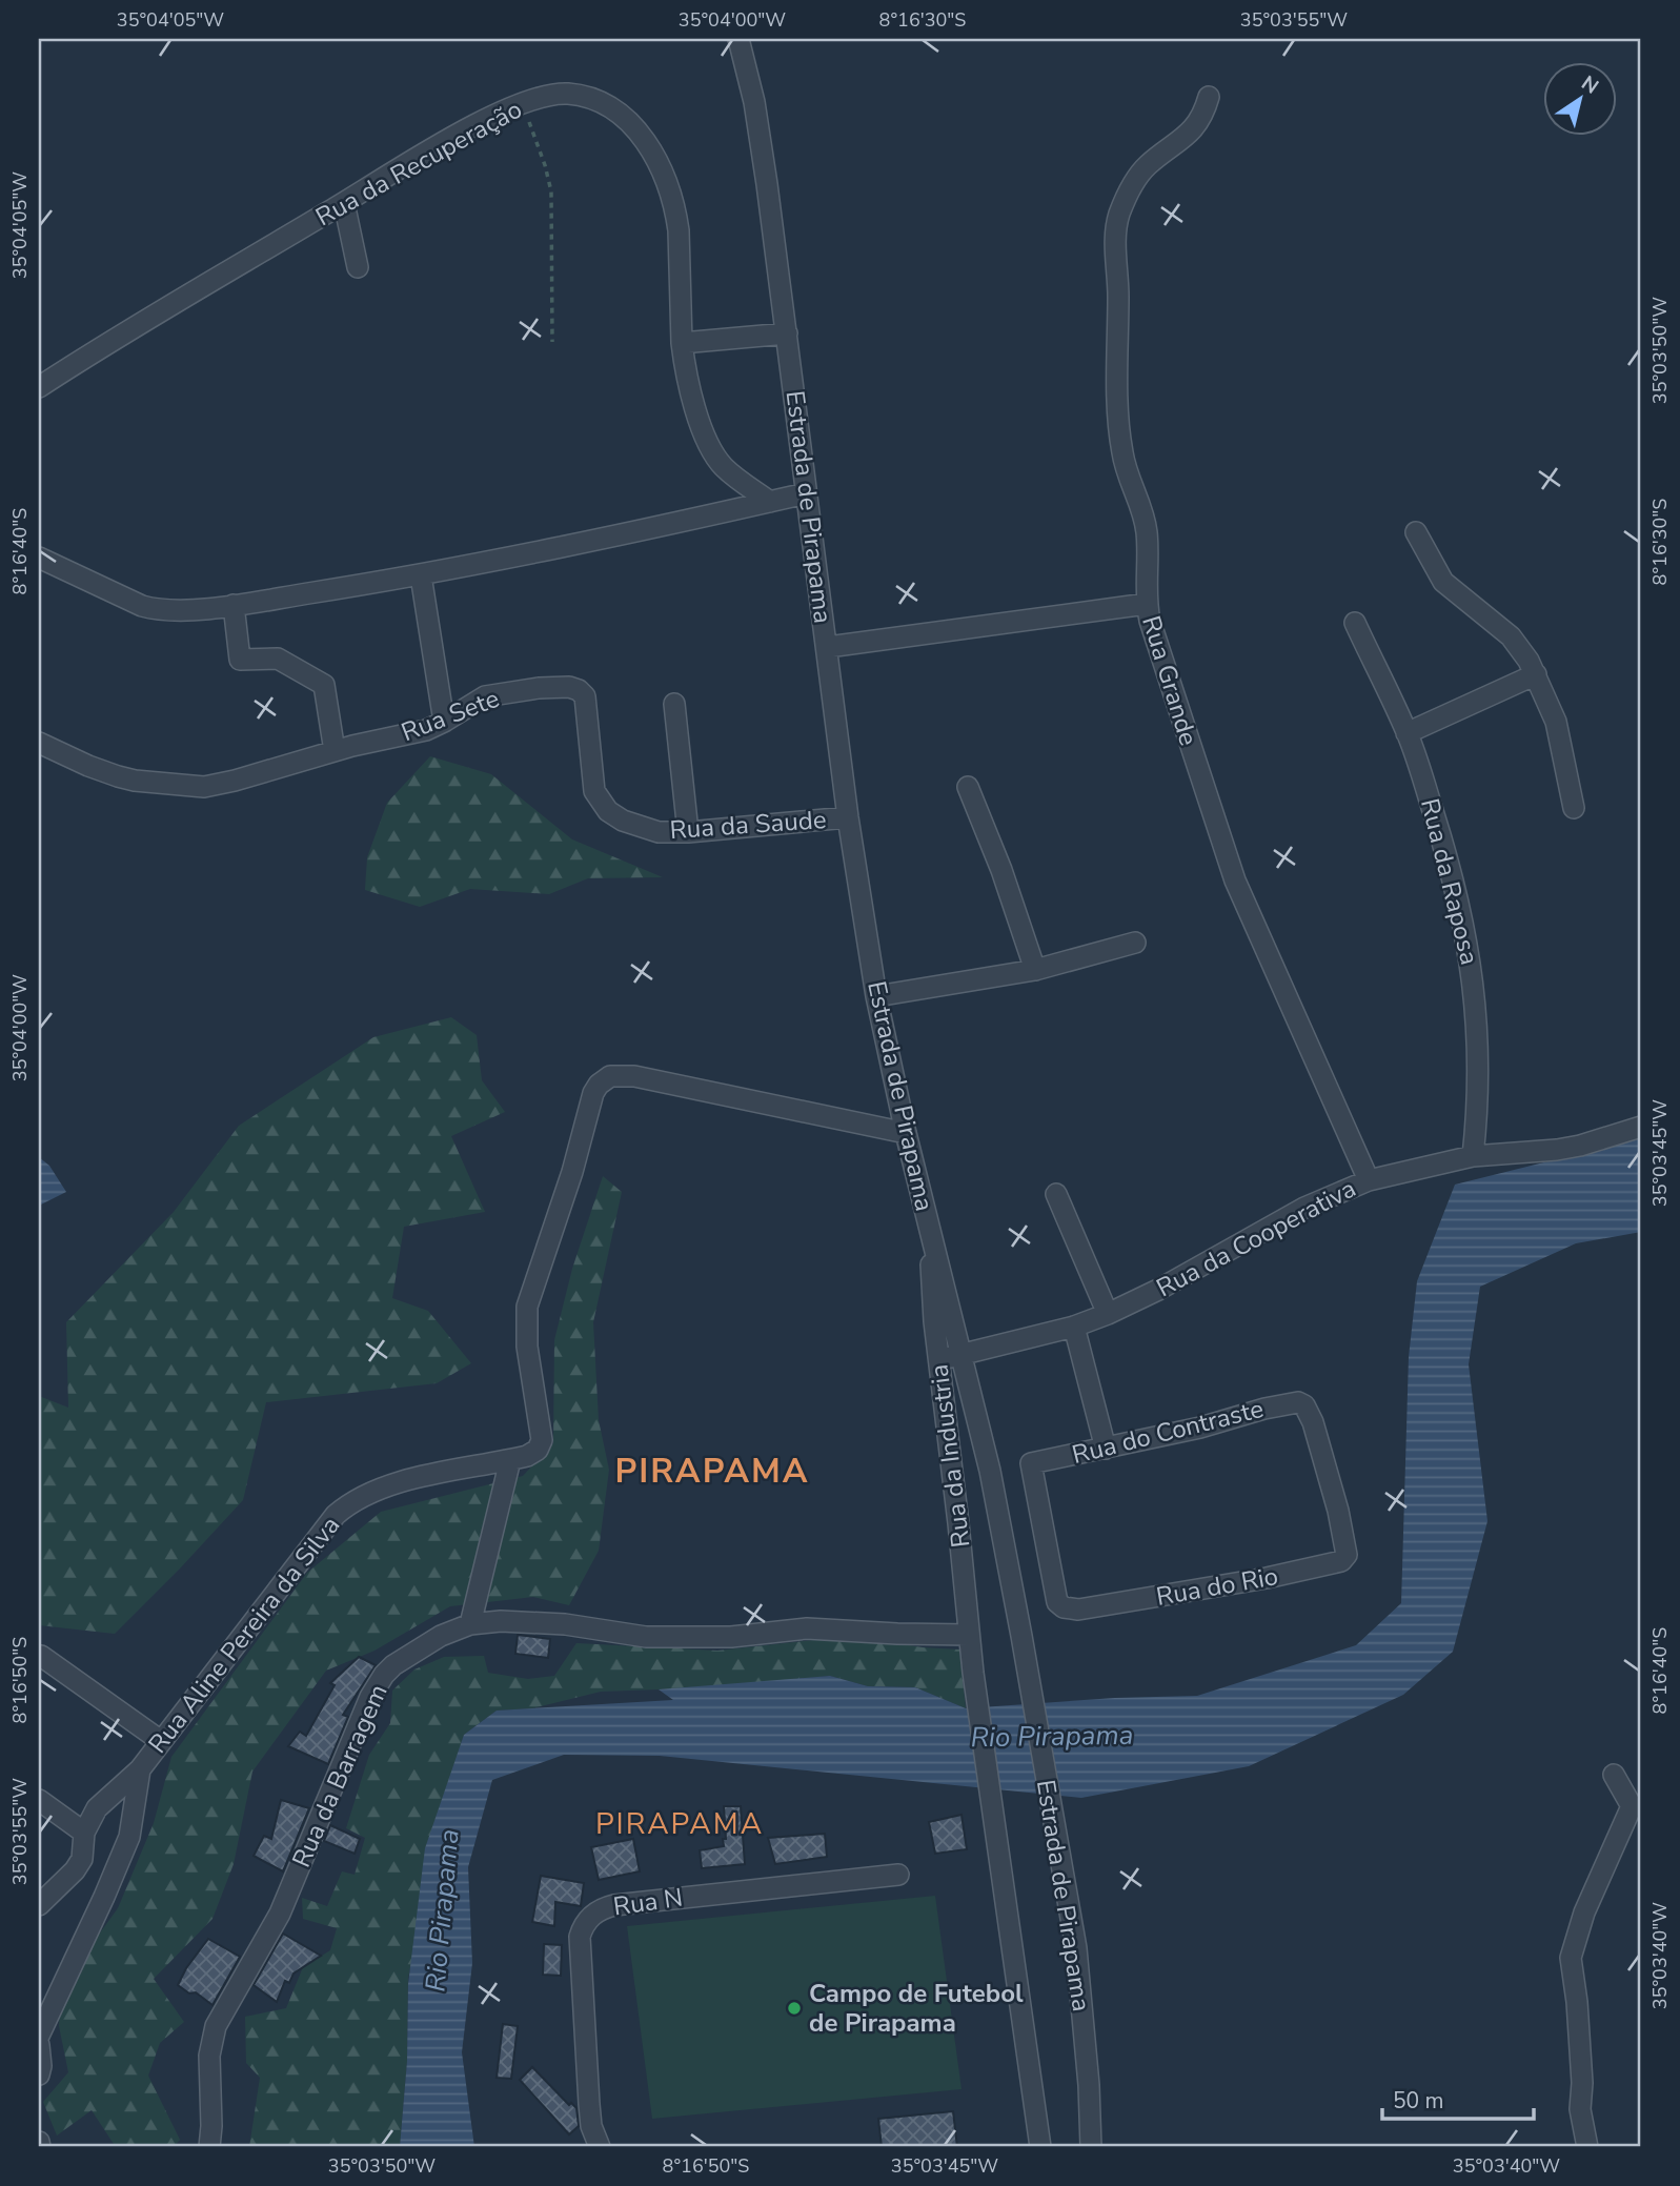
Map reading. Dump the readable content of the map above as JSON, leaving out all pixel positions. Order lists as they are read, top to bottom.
{
  "streets": {
    "street": [
      "Rua da Recuperação",
      "Estrada de Pirapama",
      "Rua Grande",
      "Rua Sete",
      "Rua da Saude",
      "Rua da Raposa",
      "Rua da Cooperativa",
      "Rua do Contraste",
      "Rua da Industria",
      "Rua do Rio",
      "Rua Aline Pereira da Silva",
      "Rua da Barragem",
      "Rua N"
    ]
  },
  "crossings": [
    ["Estrada de Pirapama", "Rua da Saude"],
    ["Estrada de Pirapama", "Rua da Cooperativa"],
    ["Estrada de Pirapama", "Rua da Industria"],
    ["Estrada de Pirapama", "Rua Aline Pereira da Silva"],
    ["Rua Grande", "Rua da Cooperativa"],
    ["Rua Sete", "Rua da Saude"],
    ["Rua da Raposa", "Rua da Cooperativa"],
    ["Rua da Cooperativa", "Rua da Industria"],
    ["Rua do Contraste", "Rua do Rio"],
    ["Rua da Industria", "Rua da Barragem"]
  ],
  "districts": ["PIRAPAMA", "PIRAPAMA"],
  "water": ["Rio Pirapama"],
  "places": ["Campo de Futebol de Pirapama"],
  "scale_bar": "50 m",
  "north": "top right",
  "coordinates": [
    "35°04'05\"W",
    "35°04'00\"W",
    "8°16'30\"S",
    "35°03'55\"W",
    "35°03'50\"W",
    "8°16'40\"S",
    "35°03'45\"W",
    "8°16'50\"S",
    "35°03'40\"W"
  ]
}
